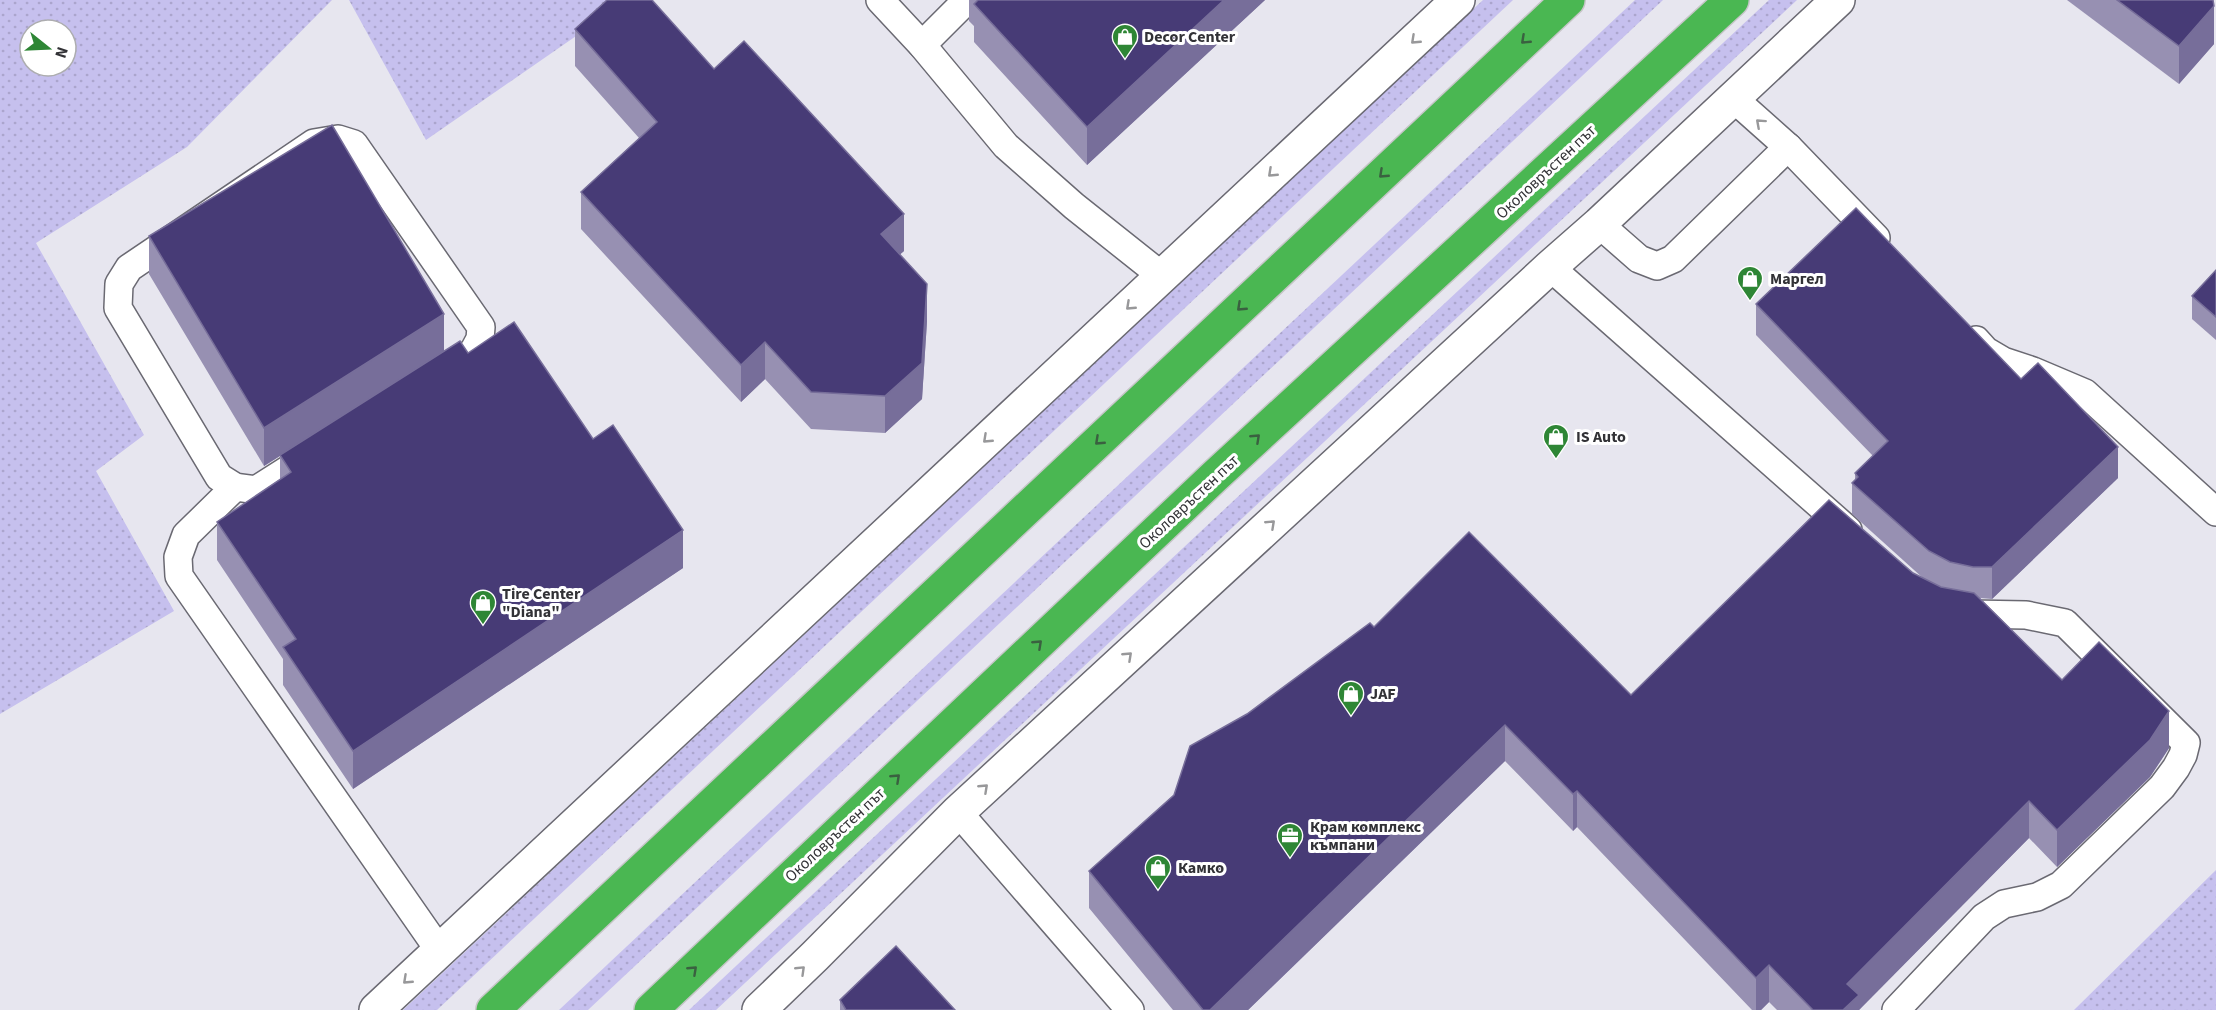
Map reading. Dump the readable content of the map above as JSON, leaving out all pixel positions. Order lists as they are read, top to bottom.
{
  "streets": {
    "highway": ["Околовръстен път"]
  },
  "places": {
    "shop": [
      "Decor Center",
      "Маргел",
      "IS Auto",
      "Tire Center \"Diana\"",
      "JAF",
      "Камко"
    ],
    "office": ["Крам комплекс къмпани"]
  },
  "north": "right"
}
